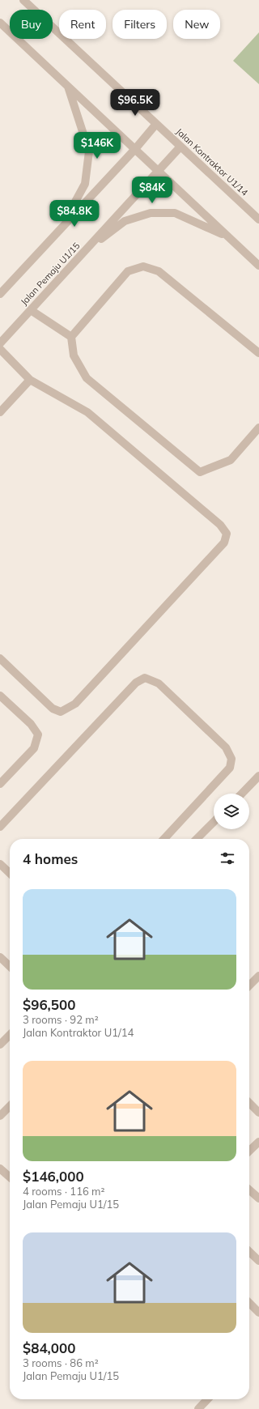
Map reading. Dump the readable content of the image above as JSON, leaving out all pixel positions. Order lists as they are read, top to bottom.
{
  "streets": {
    "street": ["Jalan Kontraktor U1/14", "Jalan Pemaju U1/15"]
  },
  "crossings": [
    ["Jalan Kontraktor U1/14", "Jalan Pemaju U1/15"]
  ],
  "page": {
    "chip": [
      "Buy",
      "Rent",
      "Filters",
      "New"
    ],
    "price": [
      "$96.5K",
      "$146K",
      "$84K",
      "$84.8K"
    ],
    "heading": "4 homes",
    "list": [
      {
        "name": "$96,500",
        "note": "3 rooms · 92 m² · Jalan Kontraktor U1/14"
      },
      {
        "name": "$146,000",
        "note": "4 rooms · 116 m² · Jalan Pemaju U1/15"
      },
      {
        "name": "$84,000",
        "note": "3 rooms · 86 m² · Jalan Pemaju U1/15"
      }
    ]
  }
}
